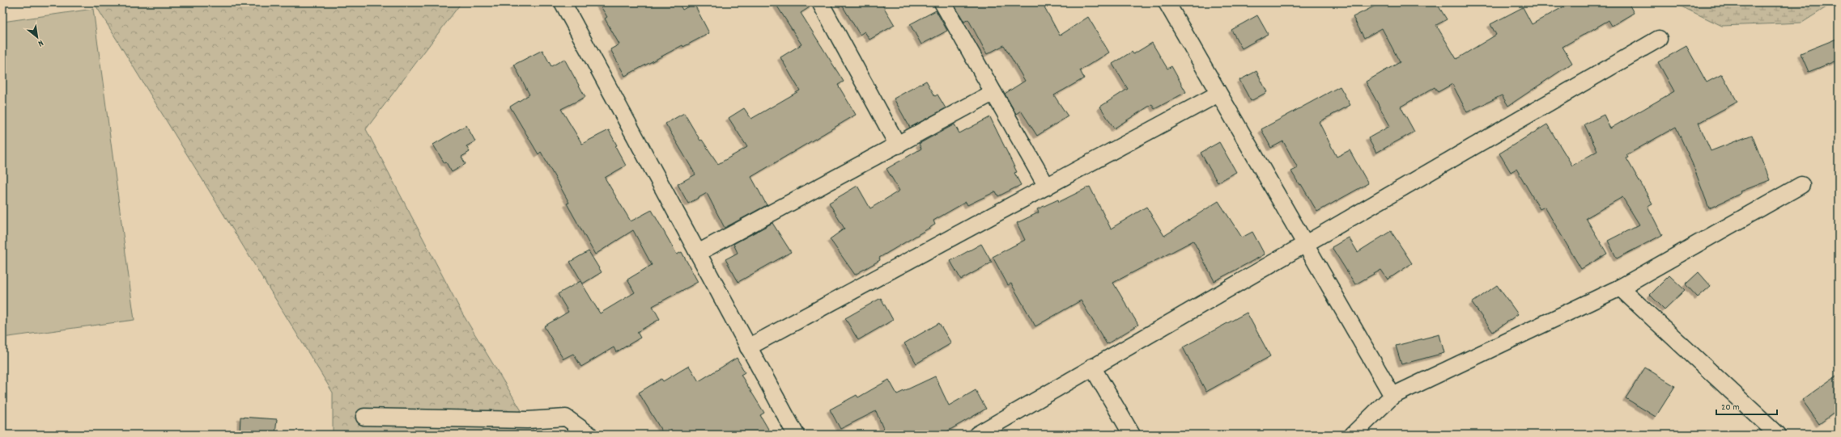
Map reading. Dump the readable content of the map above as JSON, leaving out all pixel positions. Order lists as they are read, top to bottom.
{
  "scale_bar": "20 m",
  "north": "bottom right"
}
